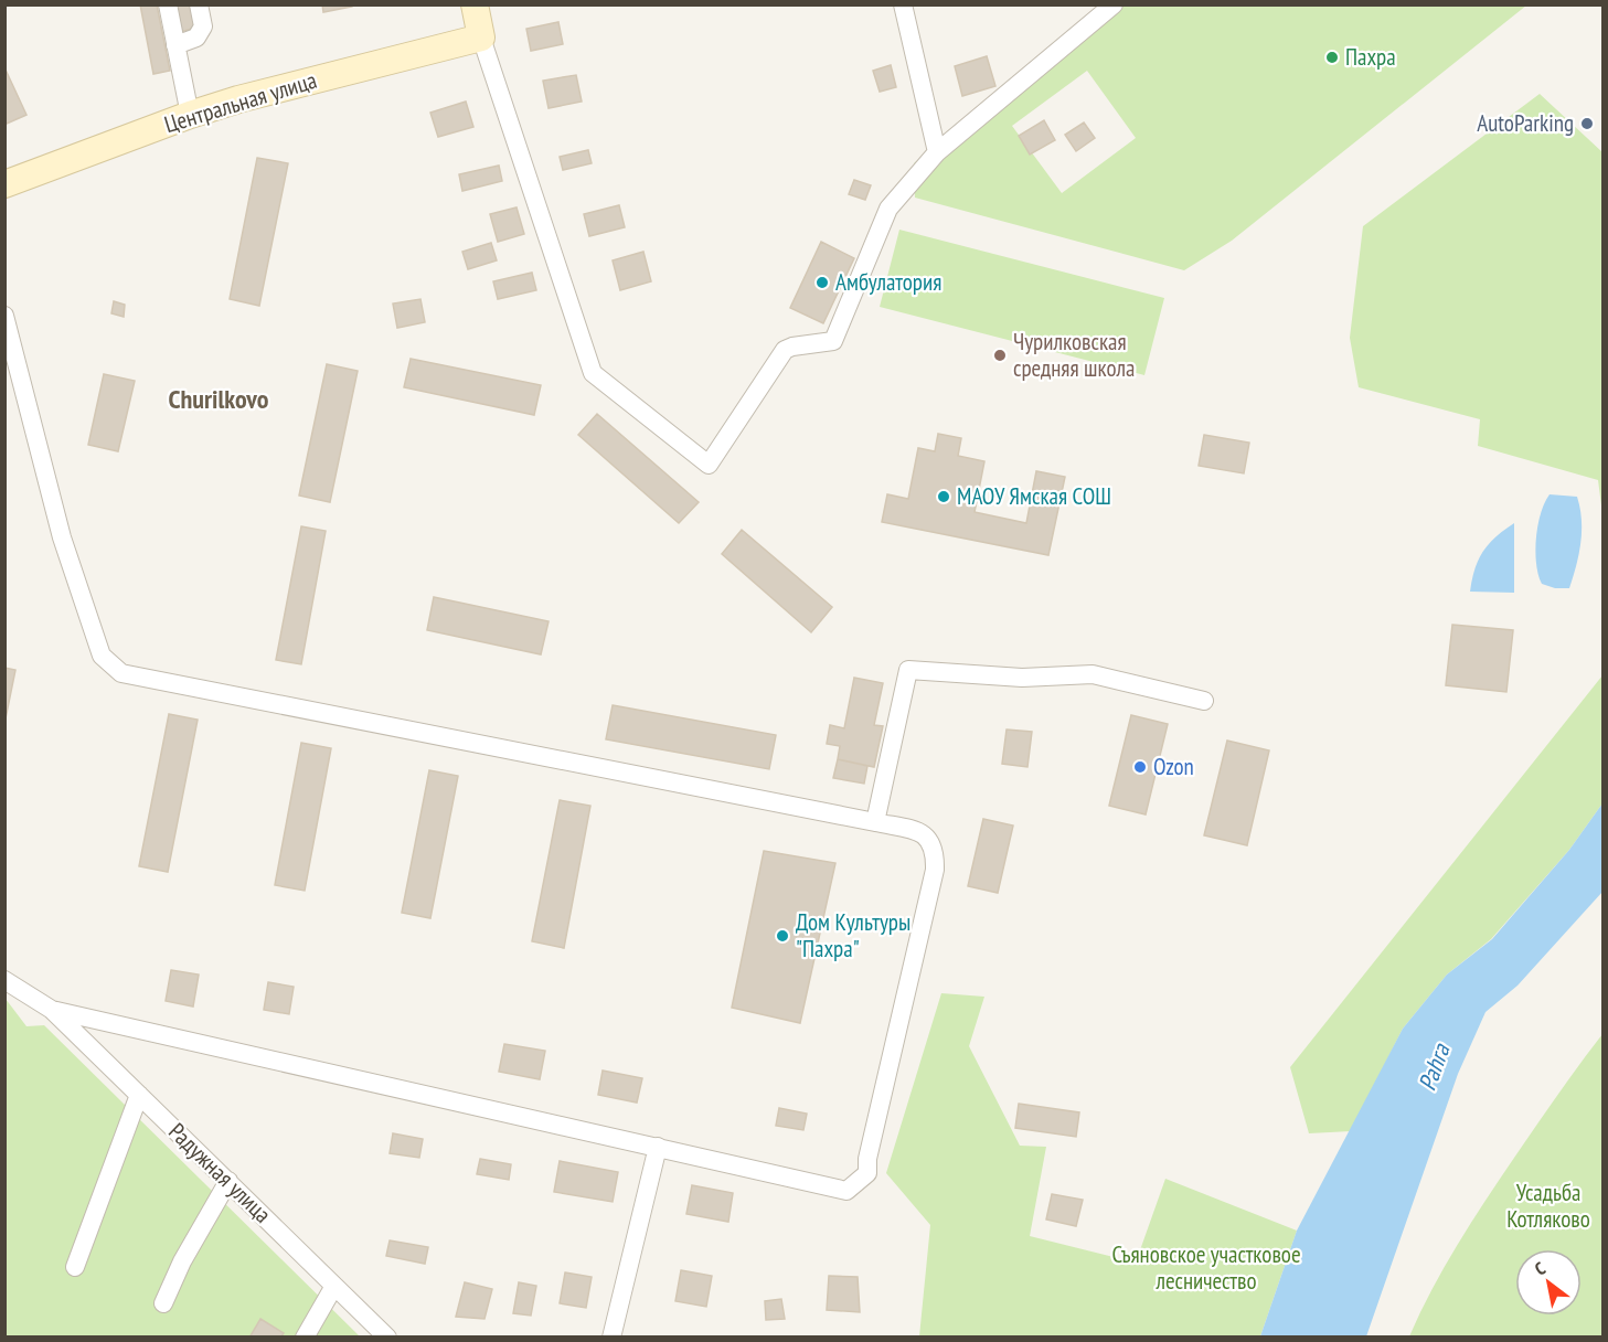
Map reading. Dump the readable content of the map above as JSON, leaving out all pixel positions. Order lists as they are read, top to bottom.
{
  "streets": {
    "street": ["Центральная улица", "Радужная улица"]
  },
  "districts": ["Churilkovo"],
  "water": ["Pahra"],
  "parks": ["Усадьба Котляково", "Съяновское участковое лесничество"],
  "places": [
    "Пахра",
    "AutoParking",
    "Амбулатория",
    "Чурилковская средняя школа",
    "МАОУ Ямская СОШ",
    "Ozon",
    "Дом Культуры \"Пахра\""
  ],
  "north": "top left"
}
